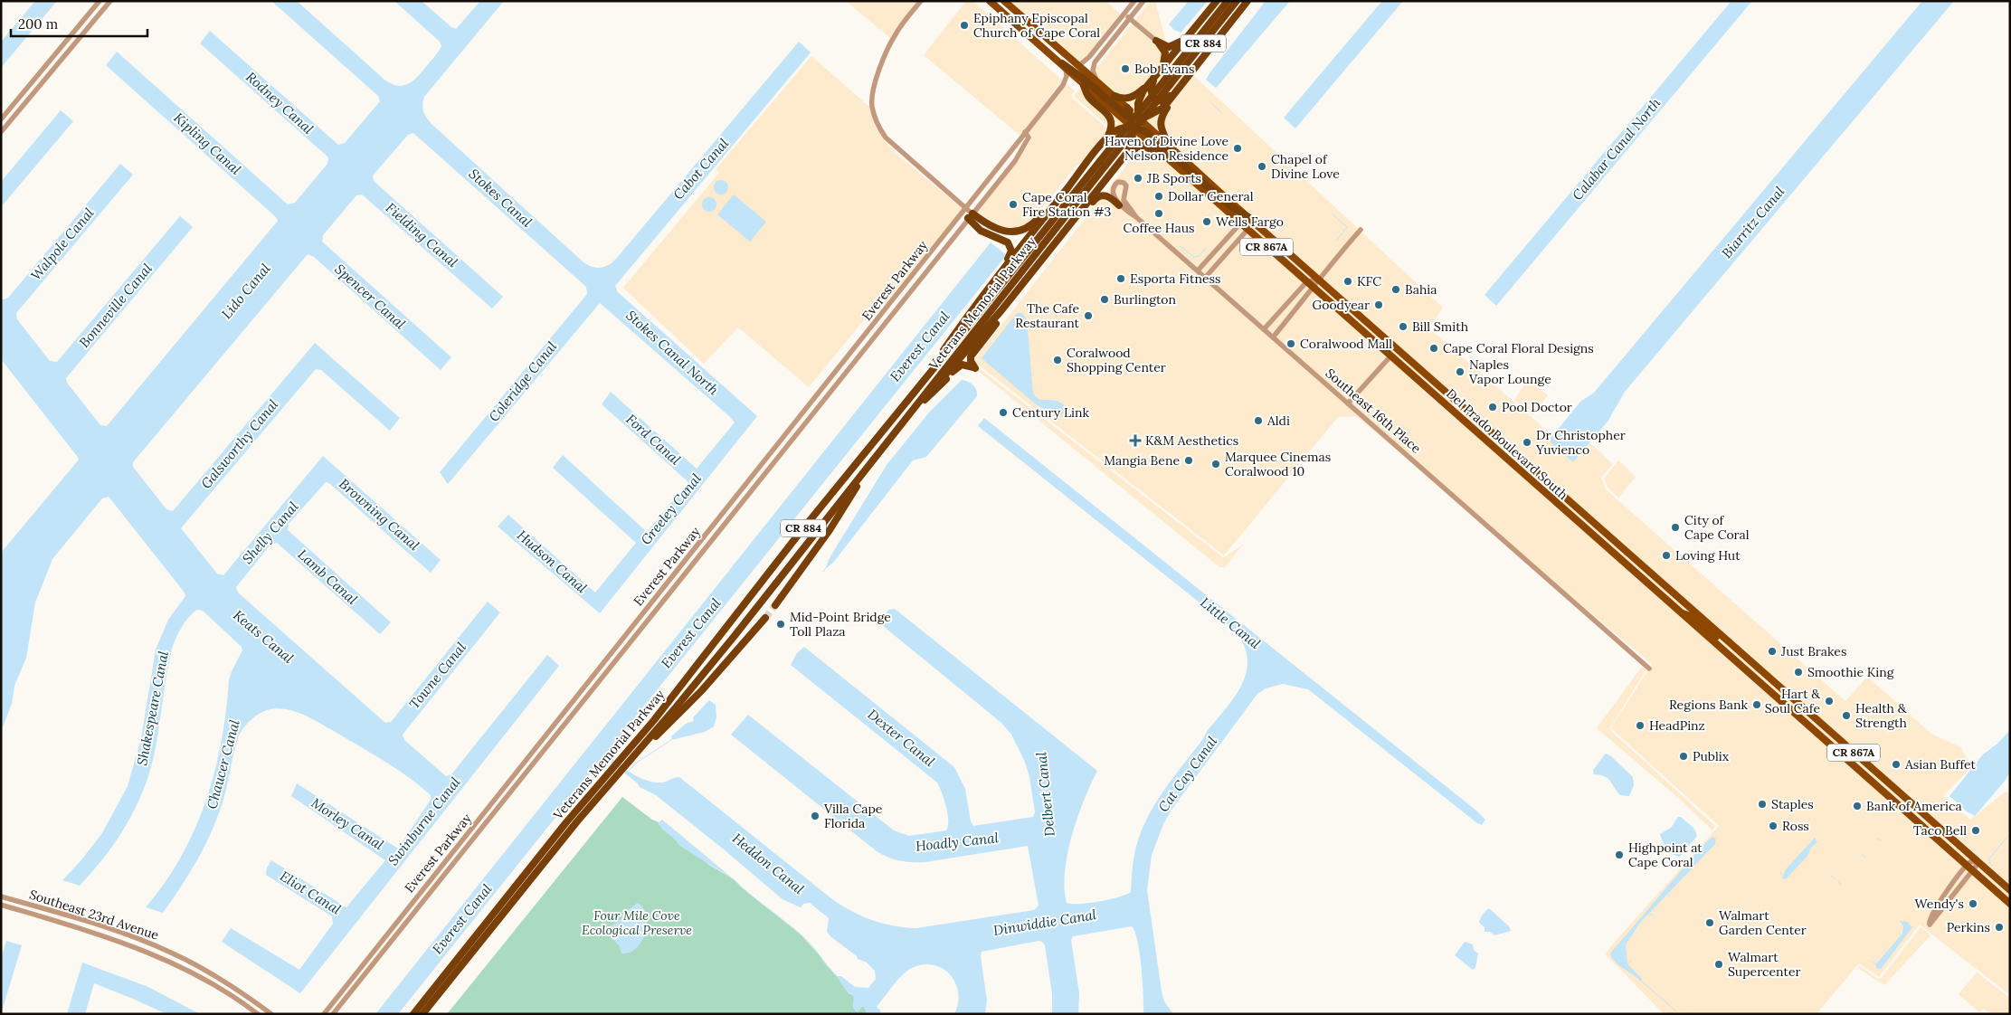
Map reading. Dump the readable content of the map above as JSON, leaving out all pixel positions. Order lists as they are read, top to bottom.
{
  "streets": {
    "highway": ["CR 884", "Veterans Memorial Parkway"],
    "main road": ["CR 867A", "Del Prado Boulevard South"],
    "street": ["Everest Parkway", "Southeast 16th Place", "Southeast 23rd Avenue"]
  },
  "crossings": [
    ["Everest Parkway", "Del Prado Boulevard South"]
  ],
  "water": [
    "Rodney Canal",
    "Kipling Canal",
    "Calabar Canal North",
    "Cabot Canal",
    "Stokes Canal",
    "Biarritz Canal",
    "Fielding Canal",
    "Walpole Canal",
    "Lido Canal",
    "Spencer Canal",
    "Bonneville Canal",
    "Everest Canal",
    "Stokes Canal North",
    "Coleridge Canal",
    "Ford Canal",
    "Galsworthy Canal",
    "Greeley Canal",
    "Browning Canal",
    "Shelly Canal",
    "Hudson Canal",
    "Lamb Canal",
    "Little Canal",
    "Keats Canal",
    "Towne Canal",
    "Shakespeare Canal",
    "Dexter Canal",
    "Chaucer Canal",
    "Cat Cay Canal",
    "Delbert Canal",
    "Swinburne Canal",
    "Morley Canal",
    "Hoadly Canal",
    "Heddon Canal",
    "Eliot Canal",
    "Dinwiddie Canal"
  ],
  "parks": ["Four Mile Cove Ecological Preserve"],
  "places": {
    "other": [
      "Epiphany Episcopal Church of Cape Coral",
      "Bob Evans",
      "Haven of Divine Love Nelson Residence",
      "Chapel of Divine Love",
      "JB Sports",
      "Dollar General",
      "Cape Coral Fire Station #3",
      "Coffee Haus",
      "Wells Fargo",
      "Esporta Fitness",
      "KFC",
      "Bahia",
      "Burlington",
      "Goodyear",
      "The Cafe Restaurant",
      "Bill Smith",
      "Coralwood Mall",
      "Cape Coral Floral Designs",
      "Coralwood Shopping Center",
      "Naples Vapor Lounge",
      "Pool Doctor",
      "Century Link",
      "Aldi",
      "Dr Christopher Yuvienco",
      "Mangia Bene",
      "Marquee Cinemas Coralwood 10",
      "City of Cape Coral",
      "Loving Hut",
      "Mid-Point Bridge Toll Plaza",
      "Just Brakes",
      "Smoothie King",
      "Hart & Soul Cafe",
      "Regions Bank",
      "Health & Strength",
      "HeadPinz",
      "Publix",
      "Asian Buffet",
      "Staples",
      "Bank of America",
      "Villa Cape Florida",
      "Ross",
      "Taco Bell",
      "Highpoint at Cape Coral",
      "Wendy's",
      "Walmart Garden Center",
      "Perkins",
      "Walmart Supercenter"
    ],
    "health": ["K&M Aesthetics"]
  },
  "scale_bar": "200 m"
}
